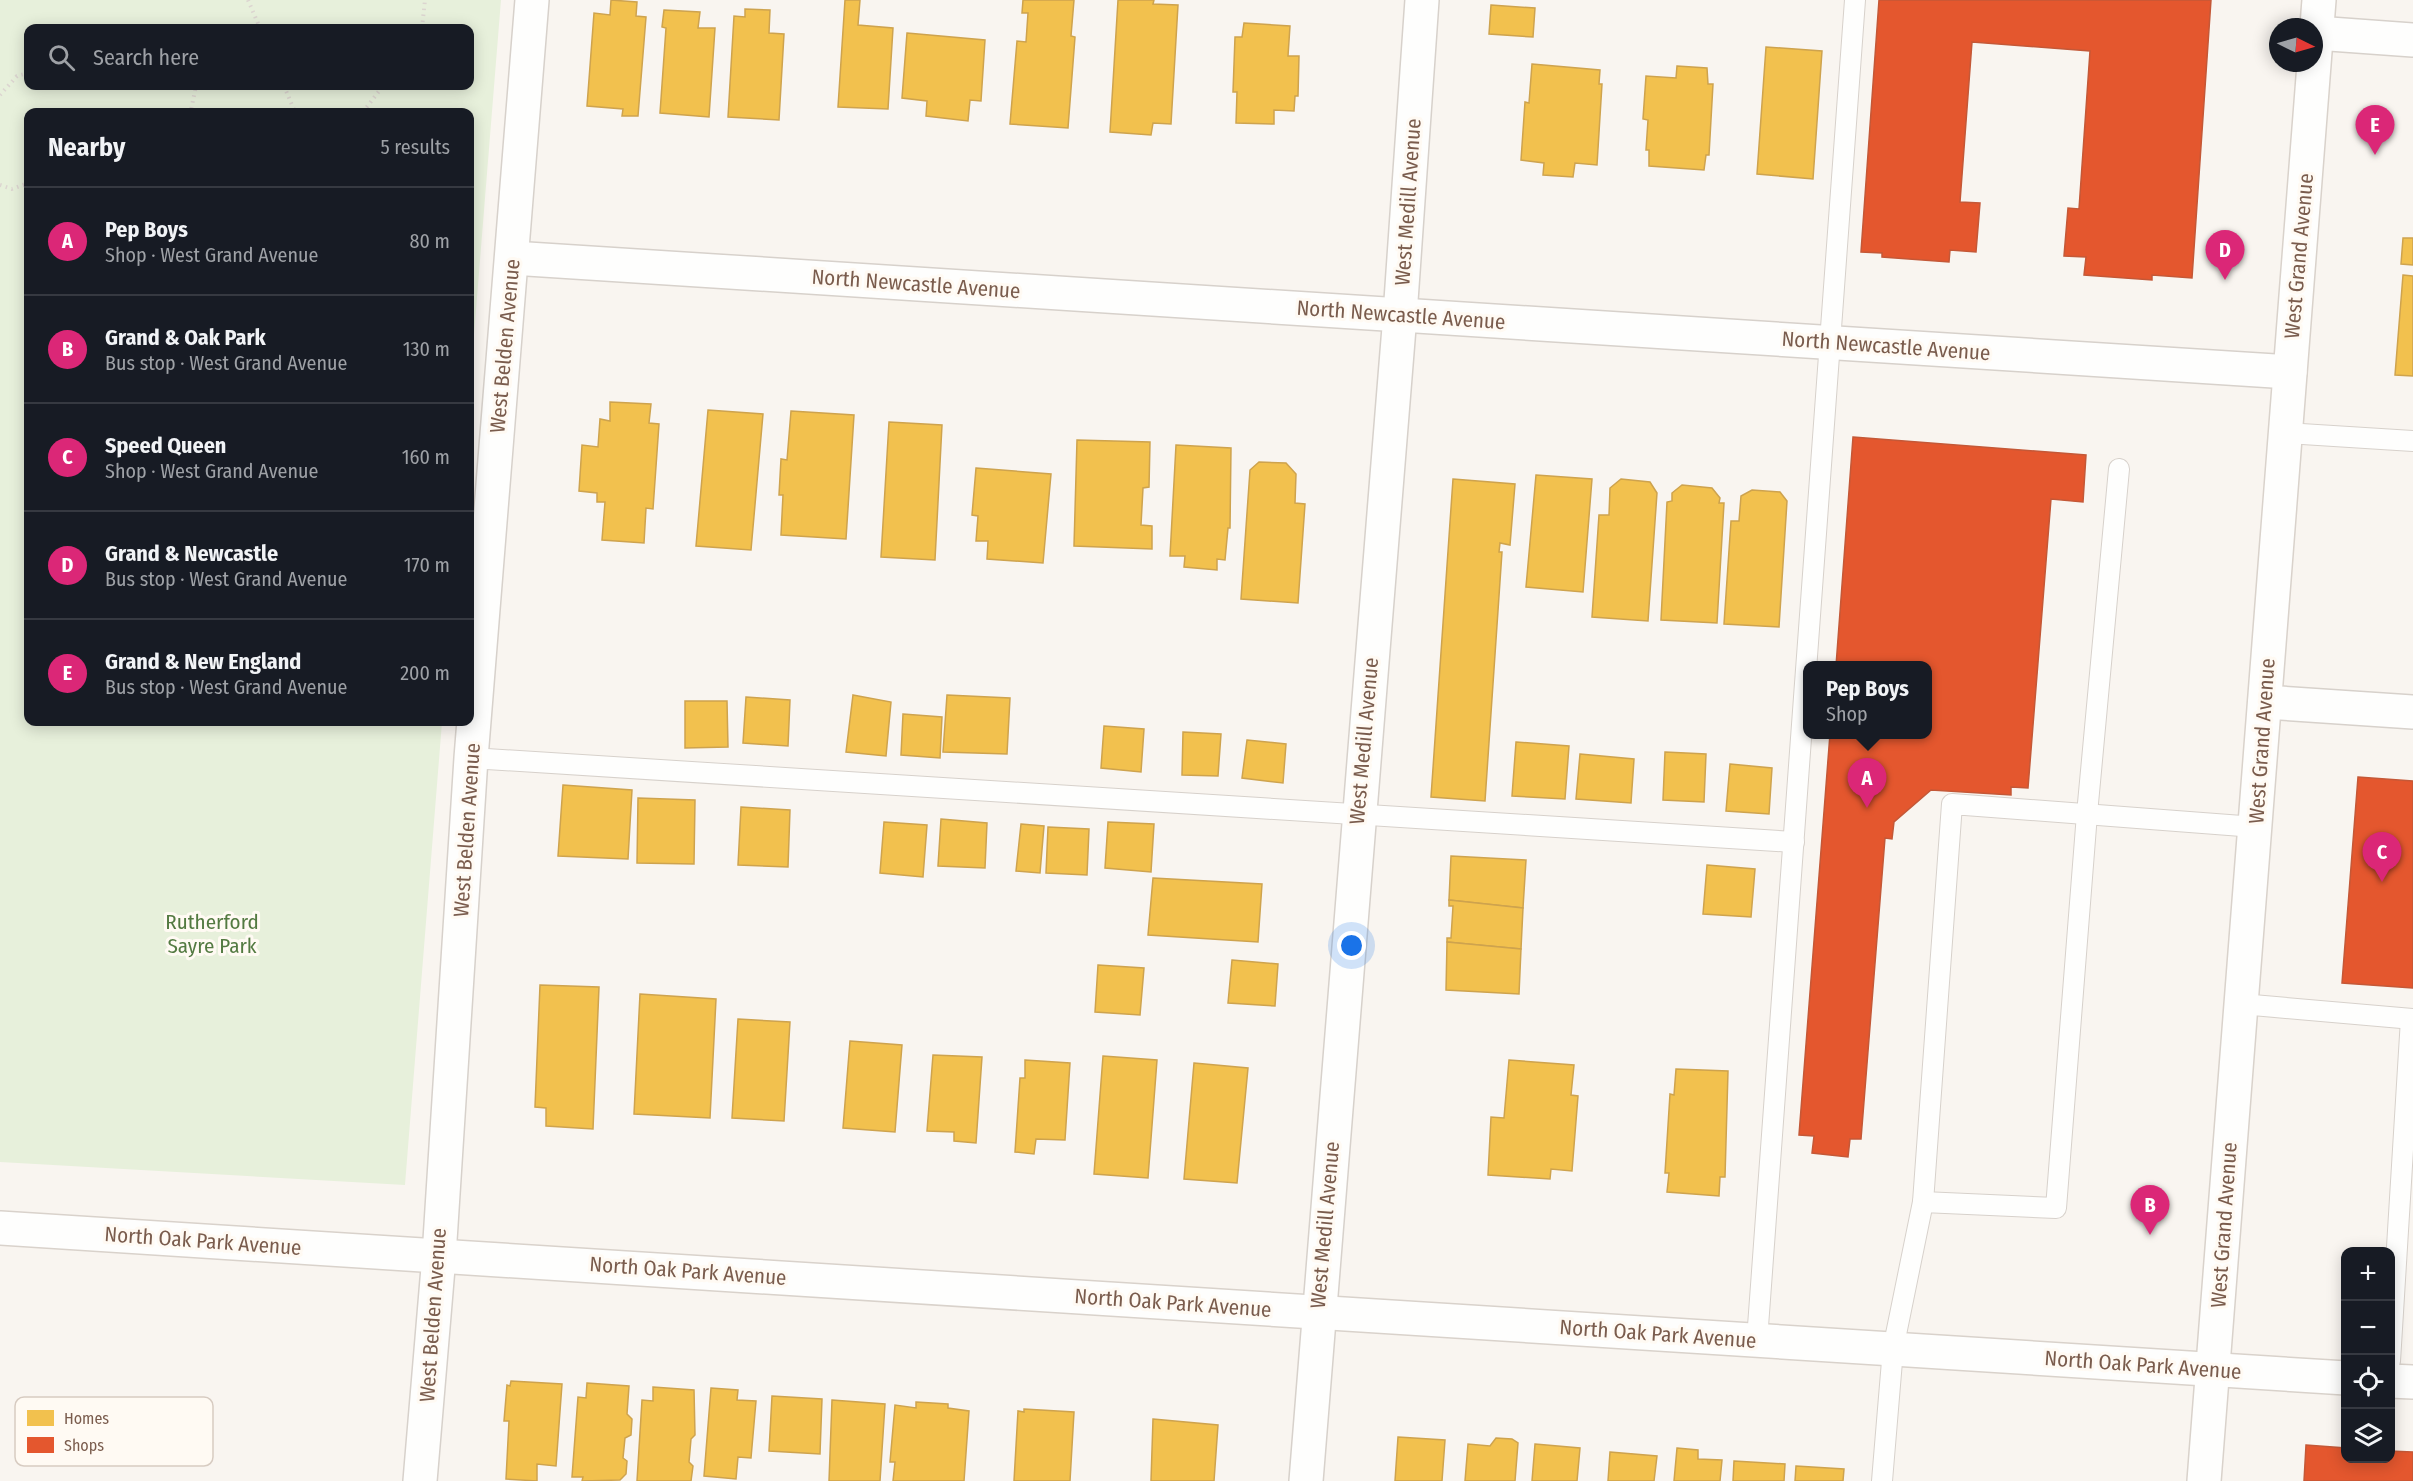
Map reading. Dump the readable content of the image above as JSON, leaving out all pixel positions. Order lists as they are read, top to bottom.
{
  "streets": {
    "street": [
      "West Medill Avenue",
      "West Grand Avenue",
      "North Newcastle Avenue",
      "West Belden Avenue",
      "North Oak Park Avenue"
    ]
  },
  "crossings": [
    ["West Medill Avenue", "North Newcastle Avenue"],
    ["West Medill Avenue", "North Oak Park Avenue"],
    ["West Grand Avenue", "North Newcastle Avenue"],
    ["West Grand Avenue", "North Oak Park Avenue"],
    ["North Newcastle Avenue", "West Belden Avenue"],
    ["West Belden Avenue", "North Oak Park Avenue"]
  ],
  "parks": ["Rutherford Sayre Park"],
  "legend": ["Homes", "Shops"],
  "north": "right",
  "page": {
    "search": "Search here",
    "pins": [
      "E",
      "D",
      "A",
      "C",
      "B"
    ],
    "heading": ["Nearby", "5 results"],
    "list": [
      {
        "mark": "A",
        "name": "Pep Boys",
        "note": "Shop · West Grand Avenue",
        "value": "80 m"
      },
      {
        "mark": "B",
        "name": "Grand & Oak Park",
        "note": "Bus stop · West Grand Avenue",
        "value": "130 m"
      },
      {
        "mark": "C",
        "name": "Speed Queen",
        "note": "Shop · West Grand Avenue",
        "value": "160 m"
      },
      {
        "mark": "D",
        "name": "Grand & Newcastle",
        "note": "Bus stop · West Grand Avenue",
        "value": "170 m"
      },
      {
        "mark": "E",
        "name": "Grand & New England",
        "note": "Bus stop · West Grand Avenue",
        "value": "200 m"
      }
    ],
    "popup": ["Pep Boys", "Shop"],
    "map_buttons": ["+", "−"]
  }
}
